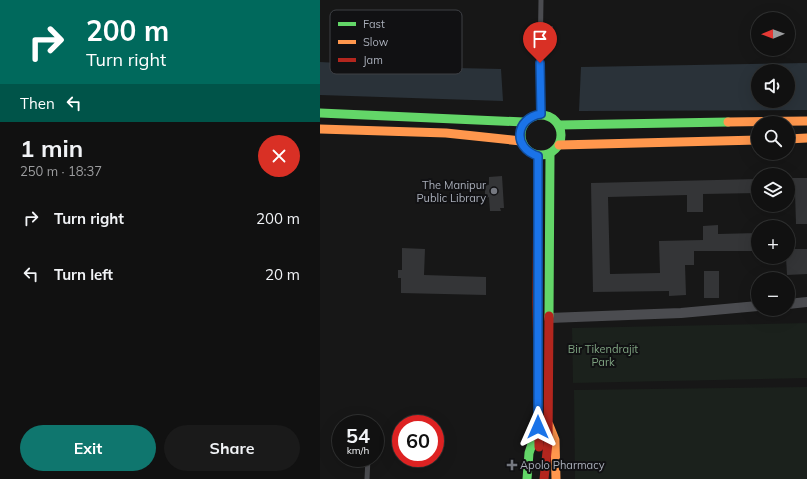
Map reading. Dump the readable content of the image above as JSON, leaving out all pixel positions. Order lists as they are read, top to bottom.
{
  "parks": ["Bir Tikendrajit Park"],
  "places": {
    "other": ["The Manipur Public Library"],
    "health": ["Apolo Pharmacy"]
  },
  "legend": ["Fast", "Slow", "Jam"],
  "north": "left",
  "page": {
    "turn": ["200 m", "Turn right"],
    "map_buttons": ["+", "−"],
    "then": "Then",
    "heading": ["1 min", "250 m · 18:37"],
    "list": [
      {
        "name": "Turn right",
        "value": "200 m"
      },
      {
        "name": "Turn left",
        "value": "20 m"
      }
    ],
    "speed": "54 km/h",
    "limit": "60",
    "buttons": ["Exit", "Share"]
  }
}
